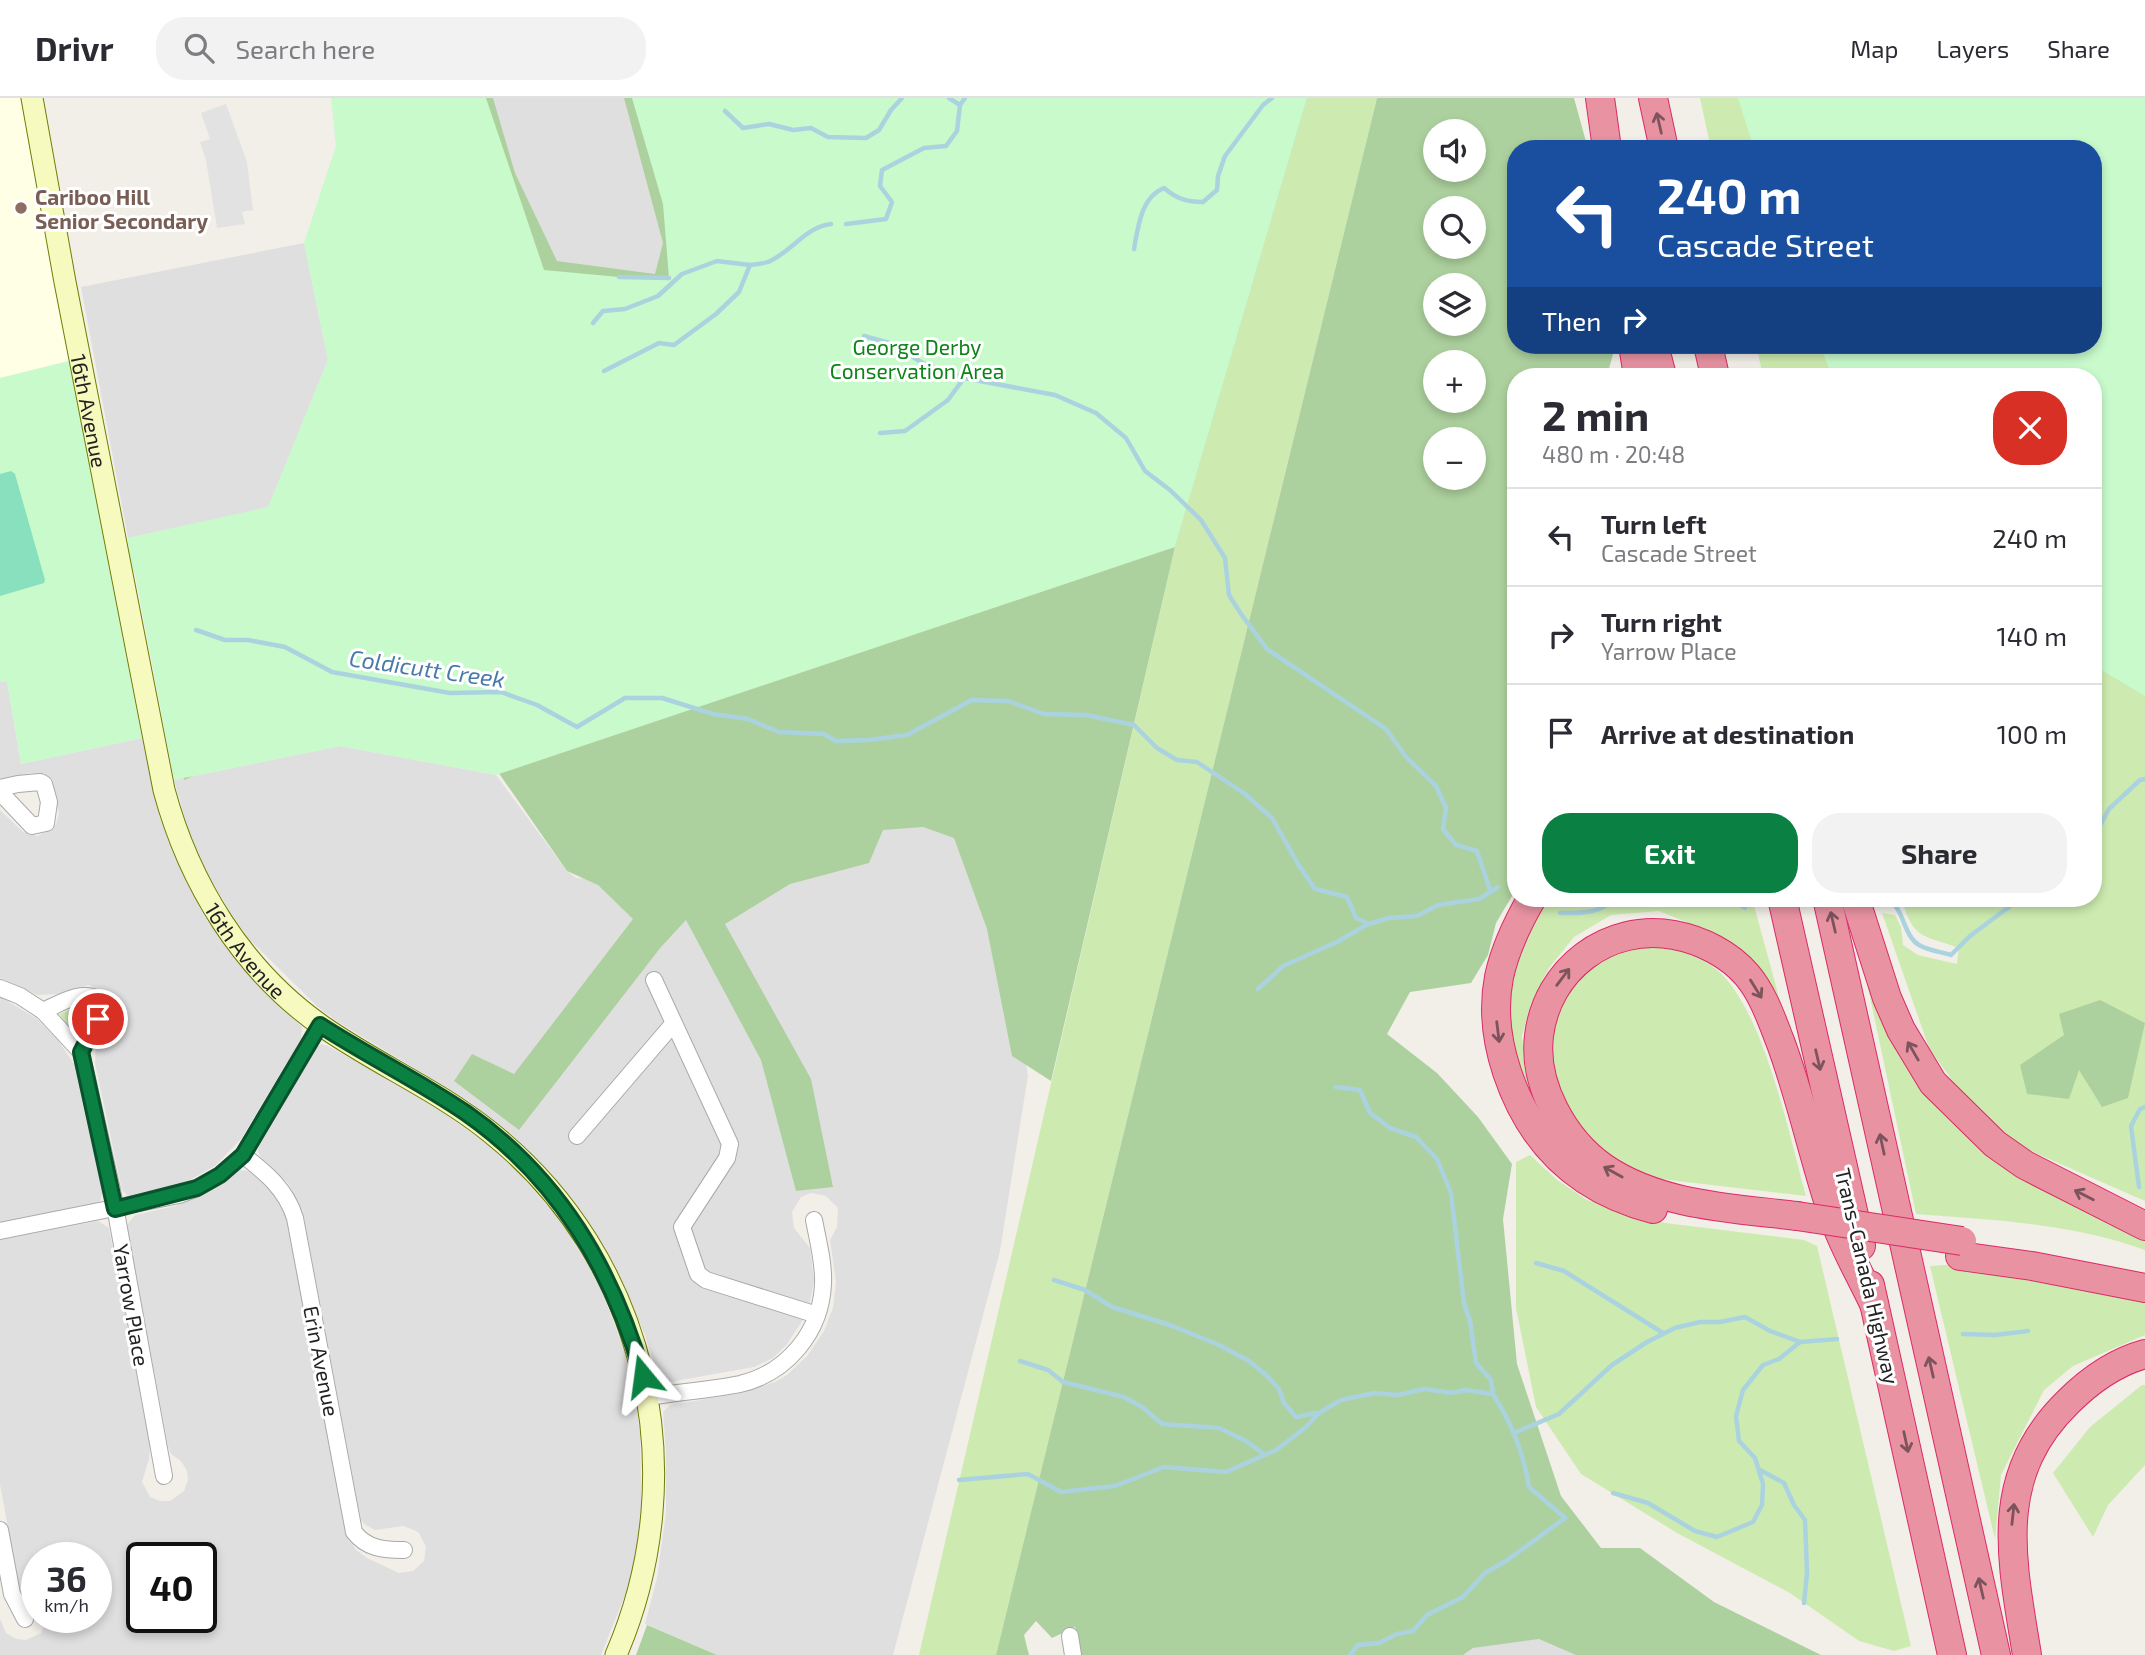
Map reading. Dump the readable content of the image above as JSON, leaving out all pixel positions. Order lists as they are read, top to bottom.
{
  "streets": {
    "highway": ["Trans-Canada Highway"],
    "street": ["16th Avenue", "Yarrow Place", "Erin Avenue"]
  },
  "water": ["Coldicutt Creek"],
  "parks": ["George Derby Conservation Area"],
  "places": ["Cariboo Hill Senior Secondary"],
  "page": {
    "header": "Drivr",
    "search": "Search here",
    "nav": ["Map", "Layers", "Share"],
    "map_buttons": ["+", "−"],
    "turn": ["240 m", "Cascade Street"],
    "then": "Then",
    "heading": ["2 min", "480 m · 20:48"],
    "list": [
      {
        "name": "Turn left",
        "note": "Cascade Street",
        "value": "240 m"
      },
      {
        "name": "Turn right",
        "note": "Yarrow Place",
        "value": "140 m"
      },
      {
        "name": "Arrive at destination",
        "value": "100 m"
      }
    ],
    "buttons": ["Exit", "Share"],
    "speed": "36 km/h",
    "limit": "40"
  }
}
